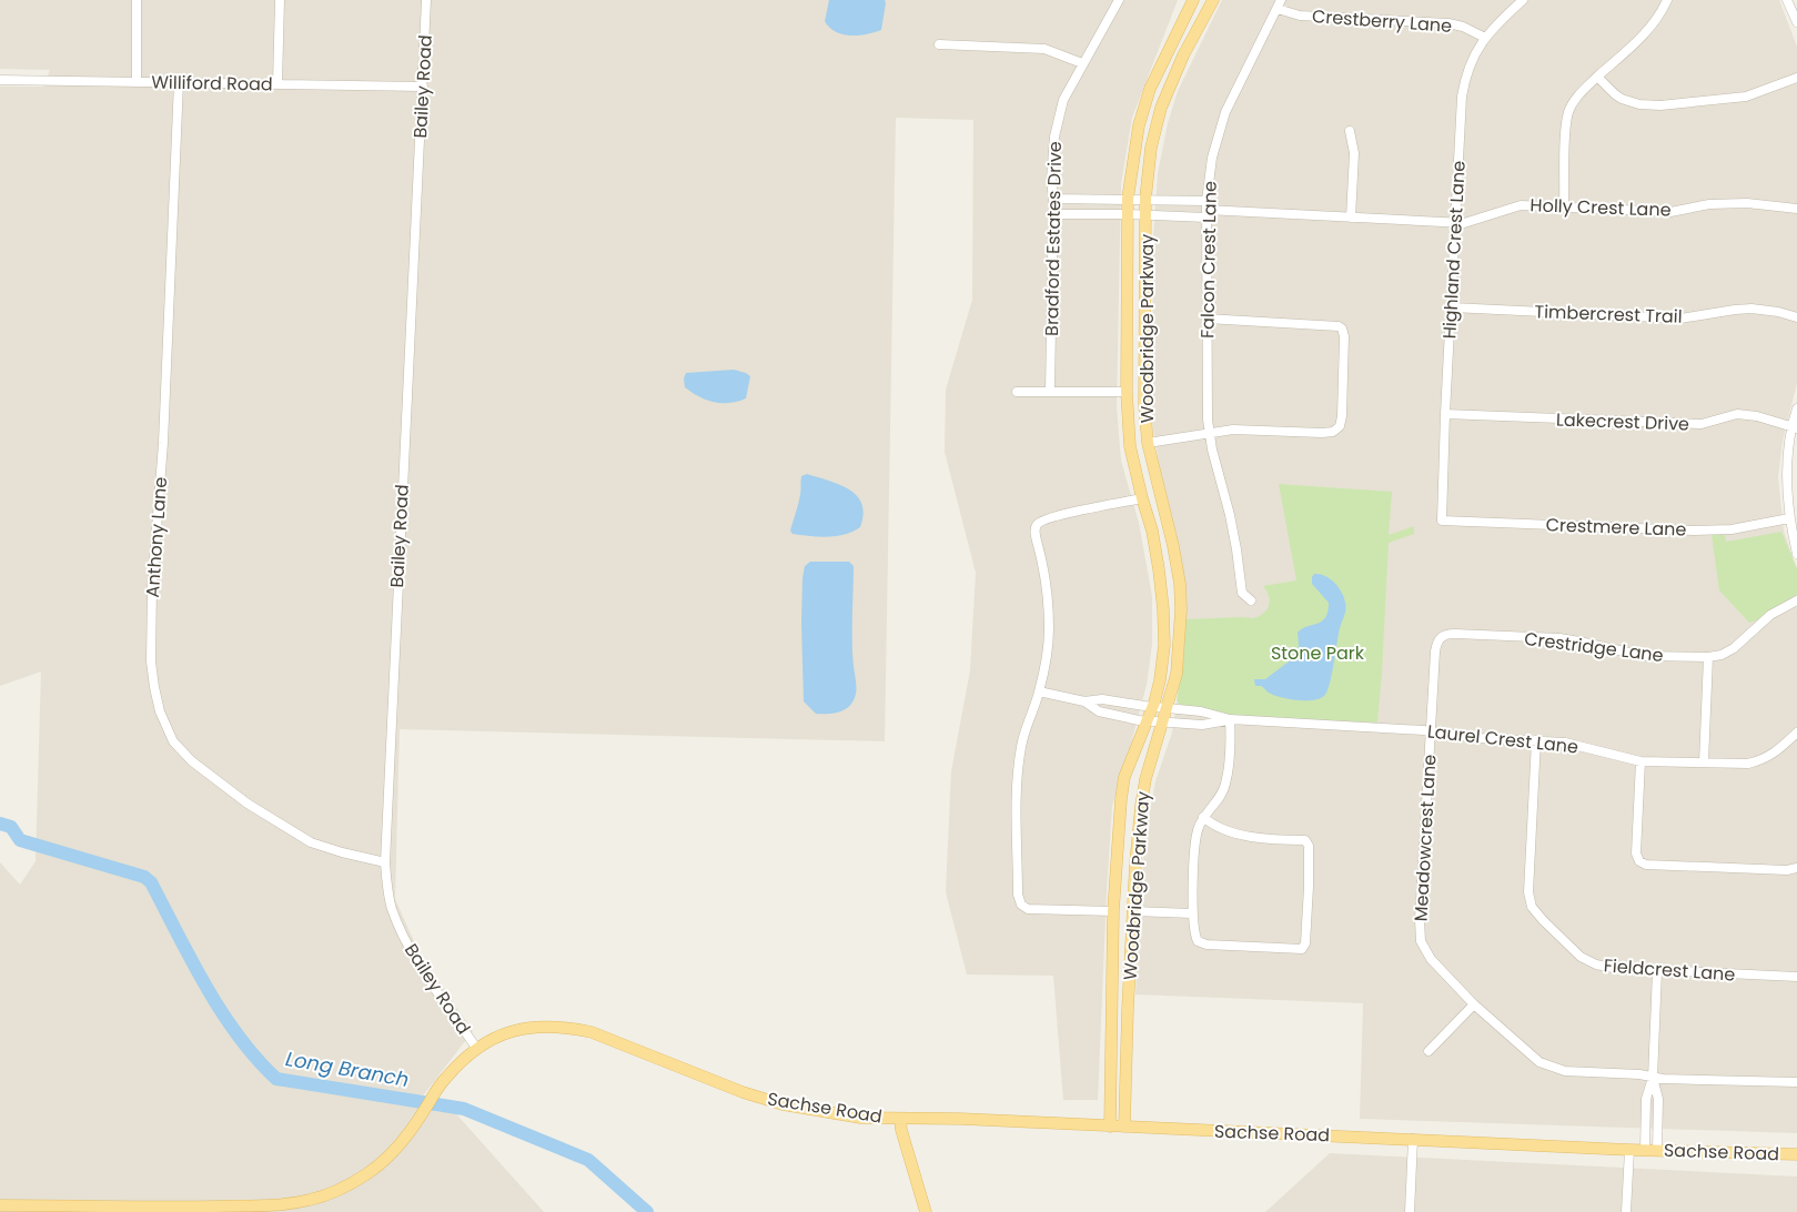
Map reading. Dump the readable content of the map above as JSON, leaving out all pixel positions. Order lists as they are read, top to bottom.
{
  "streets": {
    "main road": ["Woodbridge Parkway", "Sachse Road"],
    "street": [
      "Crestberry Lane",
      "Williford Road",
      "Bailey Road",
      "Holly Crest Lane",
      "Bradford Estates Drive",
      "Highland Crest Lane",
      "Falcon Crest Lane",
      "Timbercrest Trail",
      "Lakecrest Drive",
      "Crestmere Lane",
      "Anthony Lane",
      "Crestridge Lane",
      "Laurel Crest Lane",
      "Meadowcrest Lane",
      "Fieldcrest Lane"
    ]
  },
  "crossings": [
    ["Crestberry Lane", "Highland Crest Lane"],
    ["Crestberry Lane", "Falcon Crest Lane"],
    ["Williford Road", "Bailey Road"],
    ["Williford Road", "Anthony Lane"],
    ["Bailey Road", "Anthony Lane"],
    ["Bailey Road", "Sachse Road"],
    ["Holly Crest Lane", "Bradford Estates Drive"],
    ["Holly Crest Lane", "Highland Crest Lane"],
    ["Holly Crest Lane", "Falcon Crest Lane"],
    ["Holly Crest Lane", "Woodbridge Parkway"],
    ["Highland Crest Lane", "Timbercrest Trail"],
    ["Highland Crest Lane", "Lakecrest Drive"],
    ["Highland Crest Lane", "Crestmere Lane"],
    ["Woodbridge Parkway", "Laurel Crest Lane"],
    ["Woodbridge Parkway", "Sachse Road"],
    ["Crestridge Lane", "Meadowcrest Lane"],
    ["Laurel Crest Lane", "Meadowcrest Lane"],
    ["Laurel Crest Lane", "Fieldcrest Lane"]
  ],
  "water": ["Long Branch"],
  "parks": ["Stone Park"]
}
